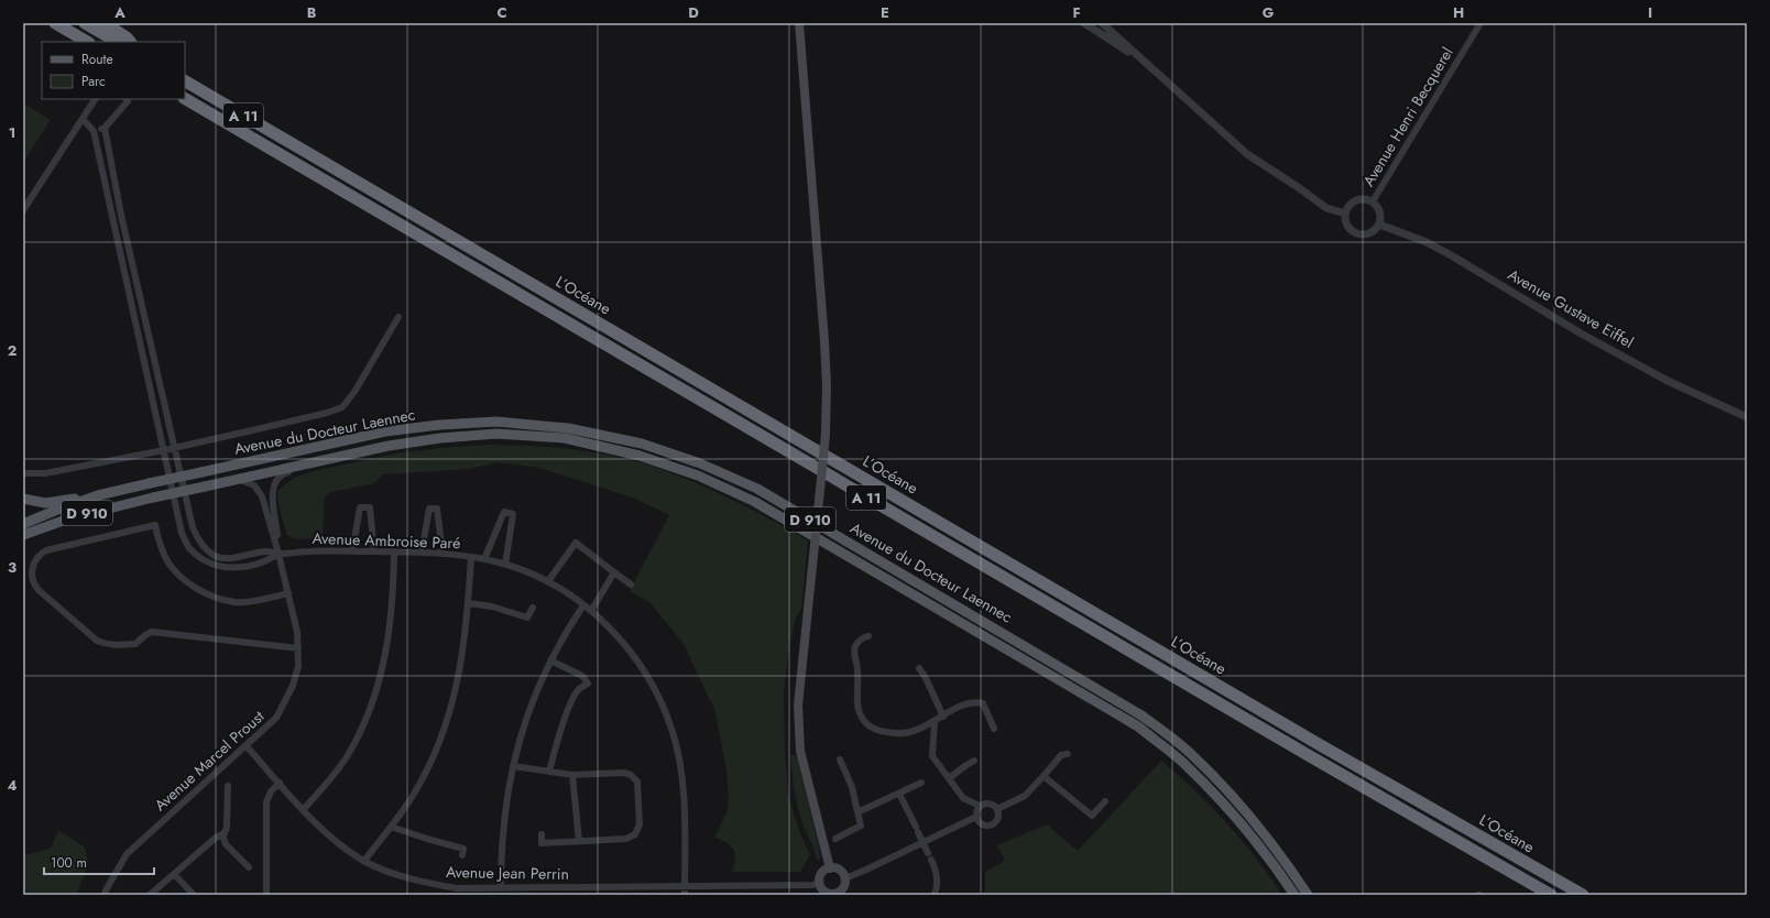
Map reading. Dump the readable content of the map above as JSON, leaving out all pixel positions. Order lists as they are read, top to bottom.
{
  "streets": {
    "highway": ["A 11", "L’Océane"],
    "main road": ["Avenue du Docteur Laennec", "D 910"],
    "street": [
      "Avenue Henri Becquerel",
      "Avenue Gustave Eiffel",
      "Avenue Ambroise Paré",
      "Avenue Marcel Proust",
      "Avenue Jean Perrin"
    ]
  },
  "crossings": [
    ["Avenue Henri Becquerel", "Avenue Gustave Eiffel"],
    ["Avenue du Docteur Laennec", "D 910"],
    ["Avenue du Docteur Laennec", "Avenue Marcel Proust"],
    ["Avenue Ambroise Paré", "Avenue Marcel Proust"],
    ["Avenue Ambroise Paré", "Avenue Jean Perrin"],
    ["Avenue Marcel Proust", "Avenue Jean Perrin"]
  ],
  "legend": ["Route", "Parc"],
  "scale_bar": "100 m",
  "grid": {
    "columns": [
      "A",
      "B",
      "C",
      "D",
      "E",
      "F",
      "G",
      "H",
      "I"
    ],
    "rows": [
      "1",
      "2",
      "3",
      "4"
    ]
  }
}
